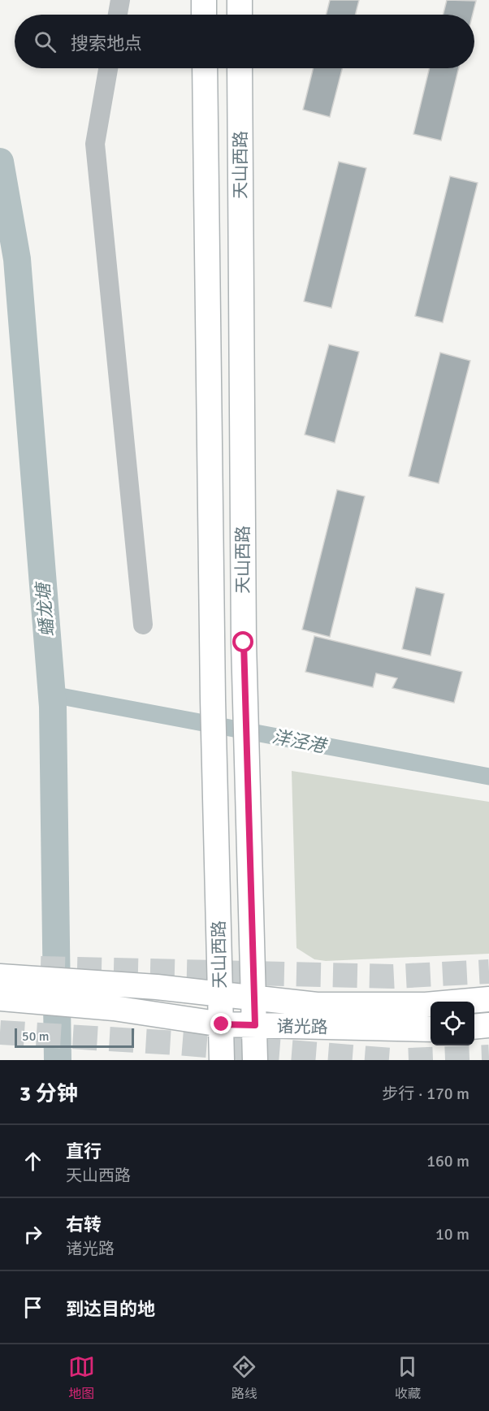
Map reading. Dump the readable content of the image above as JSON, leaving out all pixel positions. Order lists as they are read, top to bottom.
{
  "streets": {
    "main road": ["天山西路", "诸光路"]
  },
  "crossings": [
    ["天山西路", "诸光路"]
  ],
  "water": ["蟠龙塘", "洋泾港"],
  "scale_bar": "50 m",
  "page": {
    "search": "搜索地点",
    "scale": "50 m",
    "heading": ["3 分钟", "步行 · 170 m"],
    "list": [
      ["直行", "天山西路", "160 m"],
      ["右转", "诸光路", "10 m"],
      "到达目的地"
    ],
    "nav": ["地图", "路线", "收藏"]
  }
}
